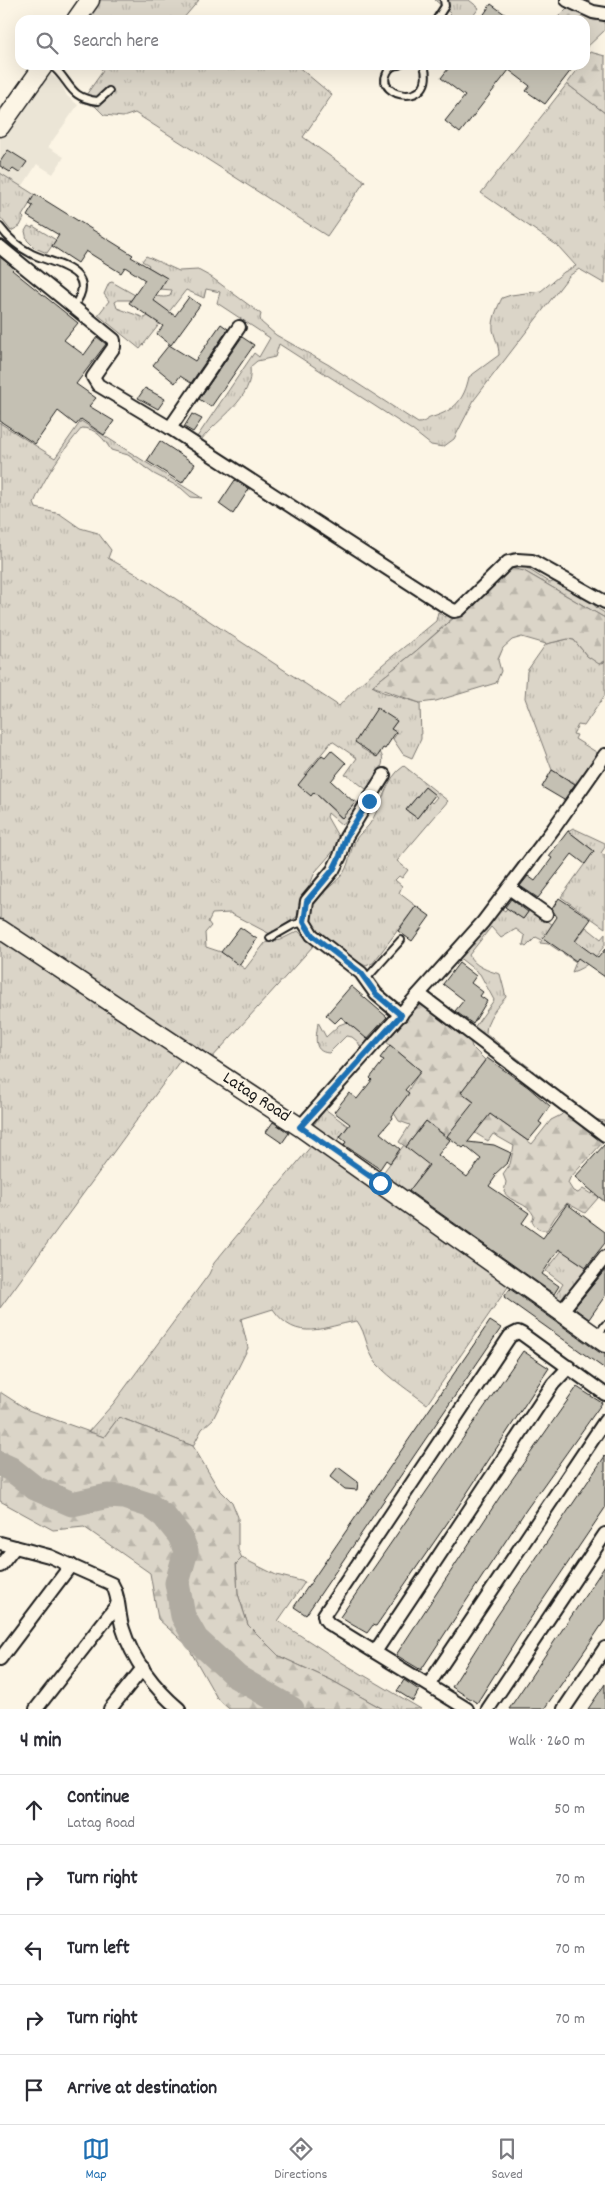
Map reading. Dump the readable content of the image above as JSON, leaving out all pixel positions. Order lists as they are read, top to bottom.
{
  "streets": {
    "street": ["Latag Road"]
  },
  "page": {
    "search": "Search here",
    "heading": ["4 min", "Walk · 260 m"],
    "list": [
      ["Continue", "Latag Road", "50 m"],
      ["Turn right", "70 m"],
      ["Turn left", "70 m"],
      ["Turn right", "70 m"],
      "Arrive at destination"
    ],
    "nav": ["Map", "Directions", "Saved"]
  }
}
